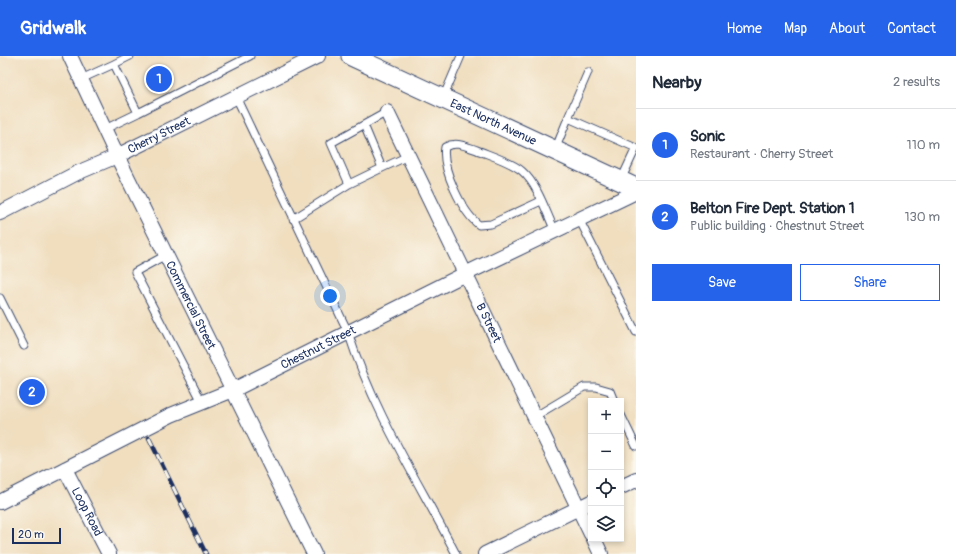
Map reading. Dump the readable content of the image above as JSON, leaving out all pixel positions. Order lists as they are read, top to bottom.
{
  "streets": {
    "main road": ["East North Avenue"],
    "street": [
      "Cherry Street",
      "Commercial Street",
      "B Street",
      "Chestnut Street",
      "Loop Road"
    ]
  },
  "crossings": [
    ["Cherry Street", "Commercial Street"],
    ["Commercial Street", "Chestnut Street"],
    ["B Street", "Chestnut Street"],
    ["Chestnut Street", "Loop Road"]
  ],
  "scale_bar": "20 m",
  "page": {
    "header": "Gridwalk",
    "nav": [
      "Home",
      "Map",
      "About",
      "Contact"
    ],
    "heading": ["Nearby", "2 results"],
    "pins": ["1", "2"],
    "list": [
      {
        "mark": "1",
        "name": "Sonic",
        "note": "Restaurant · Cherry Street",
        "value": "110 m"
      },
      {
        "mark": "2",
        "name": "Belton Fire Dept. Station 1",
        "note": "Public building · Chestnut Street",
        "value": "130 m"
      }
    ],
    "buttons": ["Save", "Share"],
    "map_buttons": ["+", "−"],
    "scale": "20 m"
  }
}
